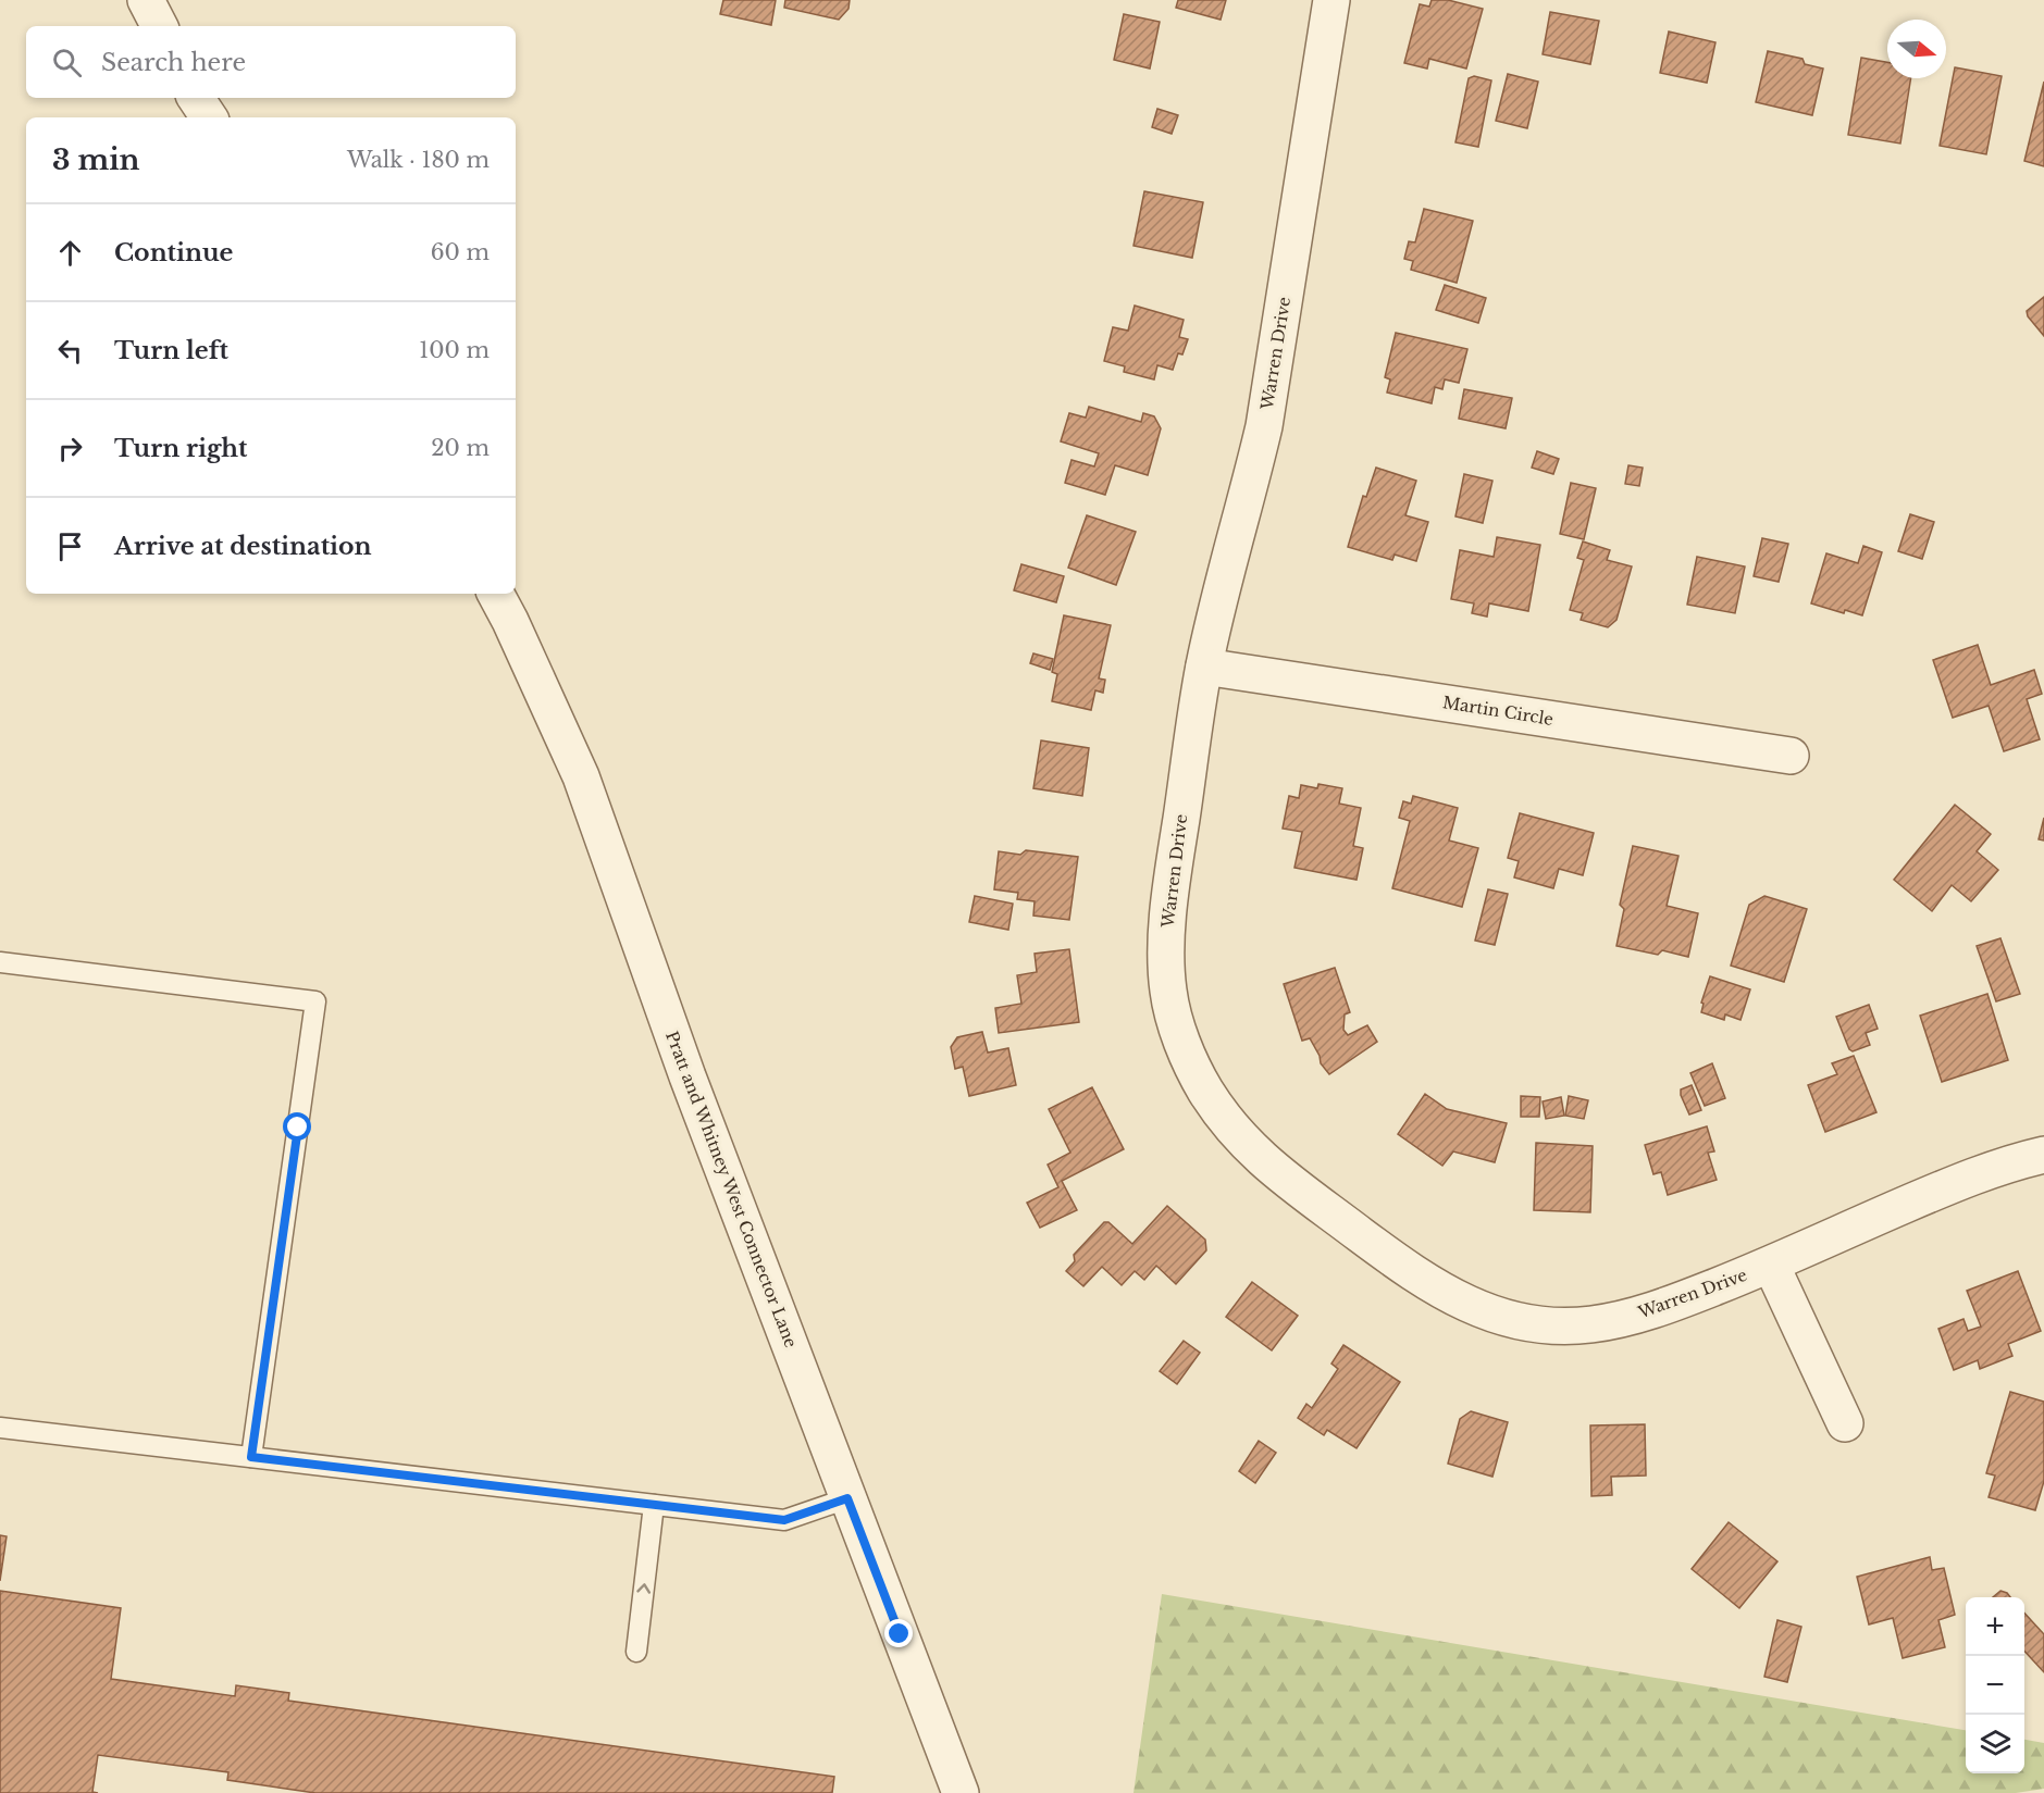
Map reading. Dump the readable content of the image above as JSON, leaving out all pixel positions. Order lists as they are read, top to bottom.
{
  "streets": {
    "street": ["Warren Drive", "Martin Circle", "Pratt and Whitney West Connector Lane"]
  },
  "crossings": [
    ["Warren Drive", "Martin Circle"]
  ],
  "north": "right",
  "page": {
    "search": "Search here",
    "heading": ["3 min", "Walk · 180 m"],
    "list": [
      ["Continue", "60 m"],
      ["Turn left", "100 m"],
      ["Turn right", "20 m"],
      "Arrive at destination"
    ],
    "map_buttons": ["+", "−"]
  }
}
